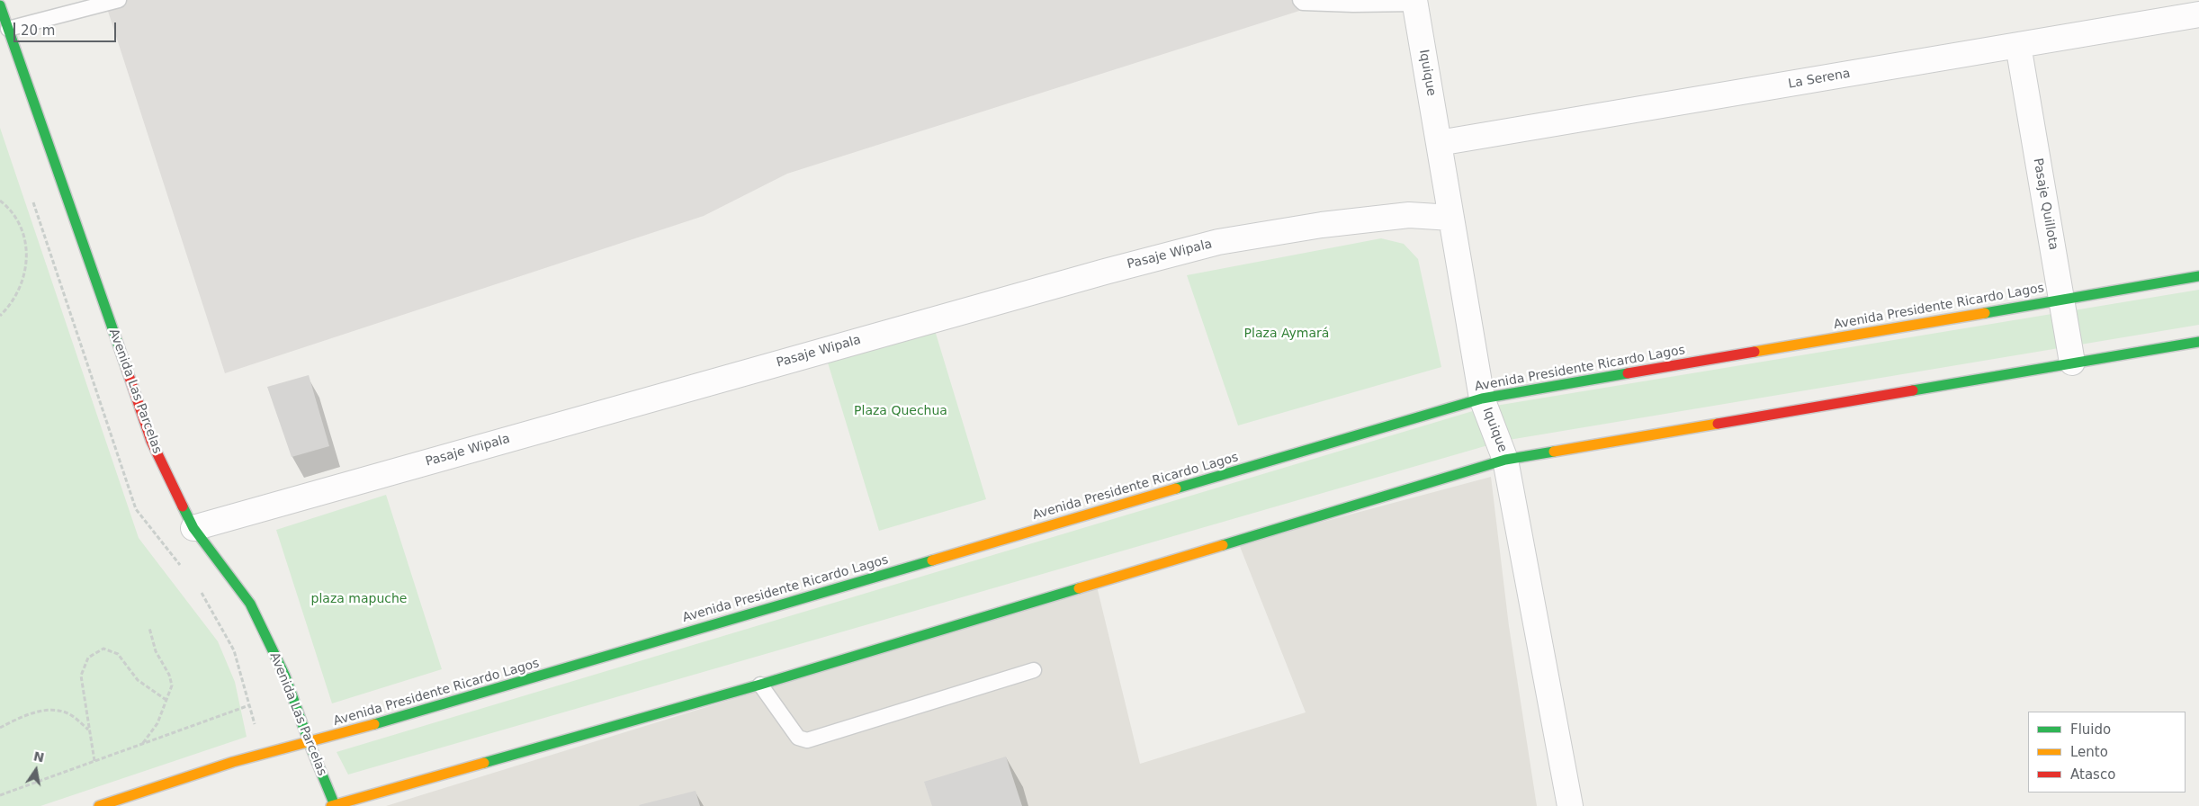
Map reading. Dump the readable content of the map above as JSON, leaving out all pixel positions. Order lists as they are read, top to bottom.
{
  "streets": {
    "street": [
      "Iquique",
      "La Serena",
      "Pasaje Quillota",
      "Pasaje Wipala",
      "Avenida Presidente Ricardo Lagos",
      "Avenida Las Parcelas"
    ]
  },
  "crossings": [
    ["Iquique", "La Serena"],
    ["Iquique", "Pasaje Wipala"],
    ["Iquique", "Avenida Presidente Ricardo Lagos"],
    ["La Serena", "Pasaje Quillota"],
    ["Pasaje Quillota", "Avenida Presidente Ricardo Lagos"],
    ["Pasaje Wipala", "Avenida Las Parcelas"],
    ["Avenida Presidente Ricardo Lagos", "Avenida Las Parcelas"]
  ],
  "parks": ["Plaza Aymará", "Plaza Quechua", "plaza mapuche"],
  "legend": ["Fluido", "Lento", "Atasco"],
  "scale_bar": "20 m",
  "north": "top"
}
